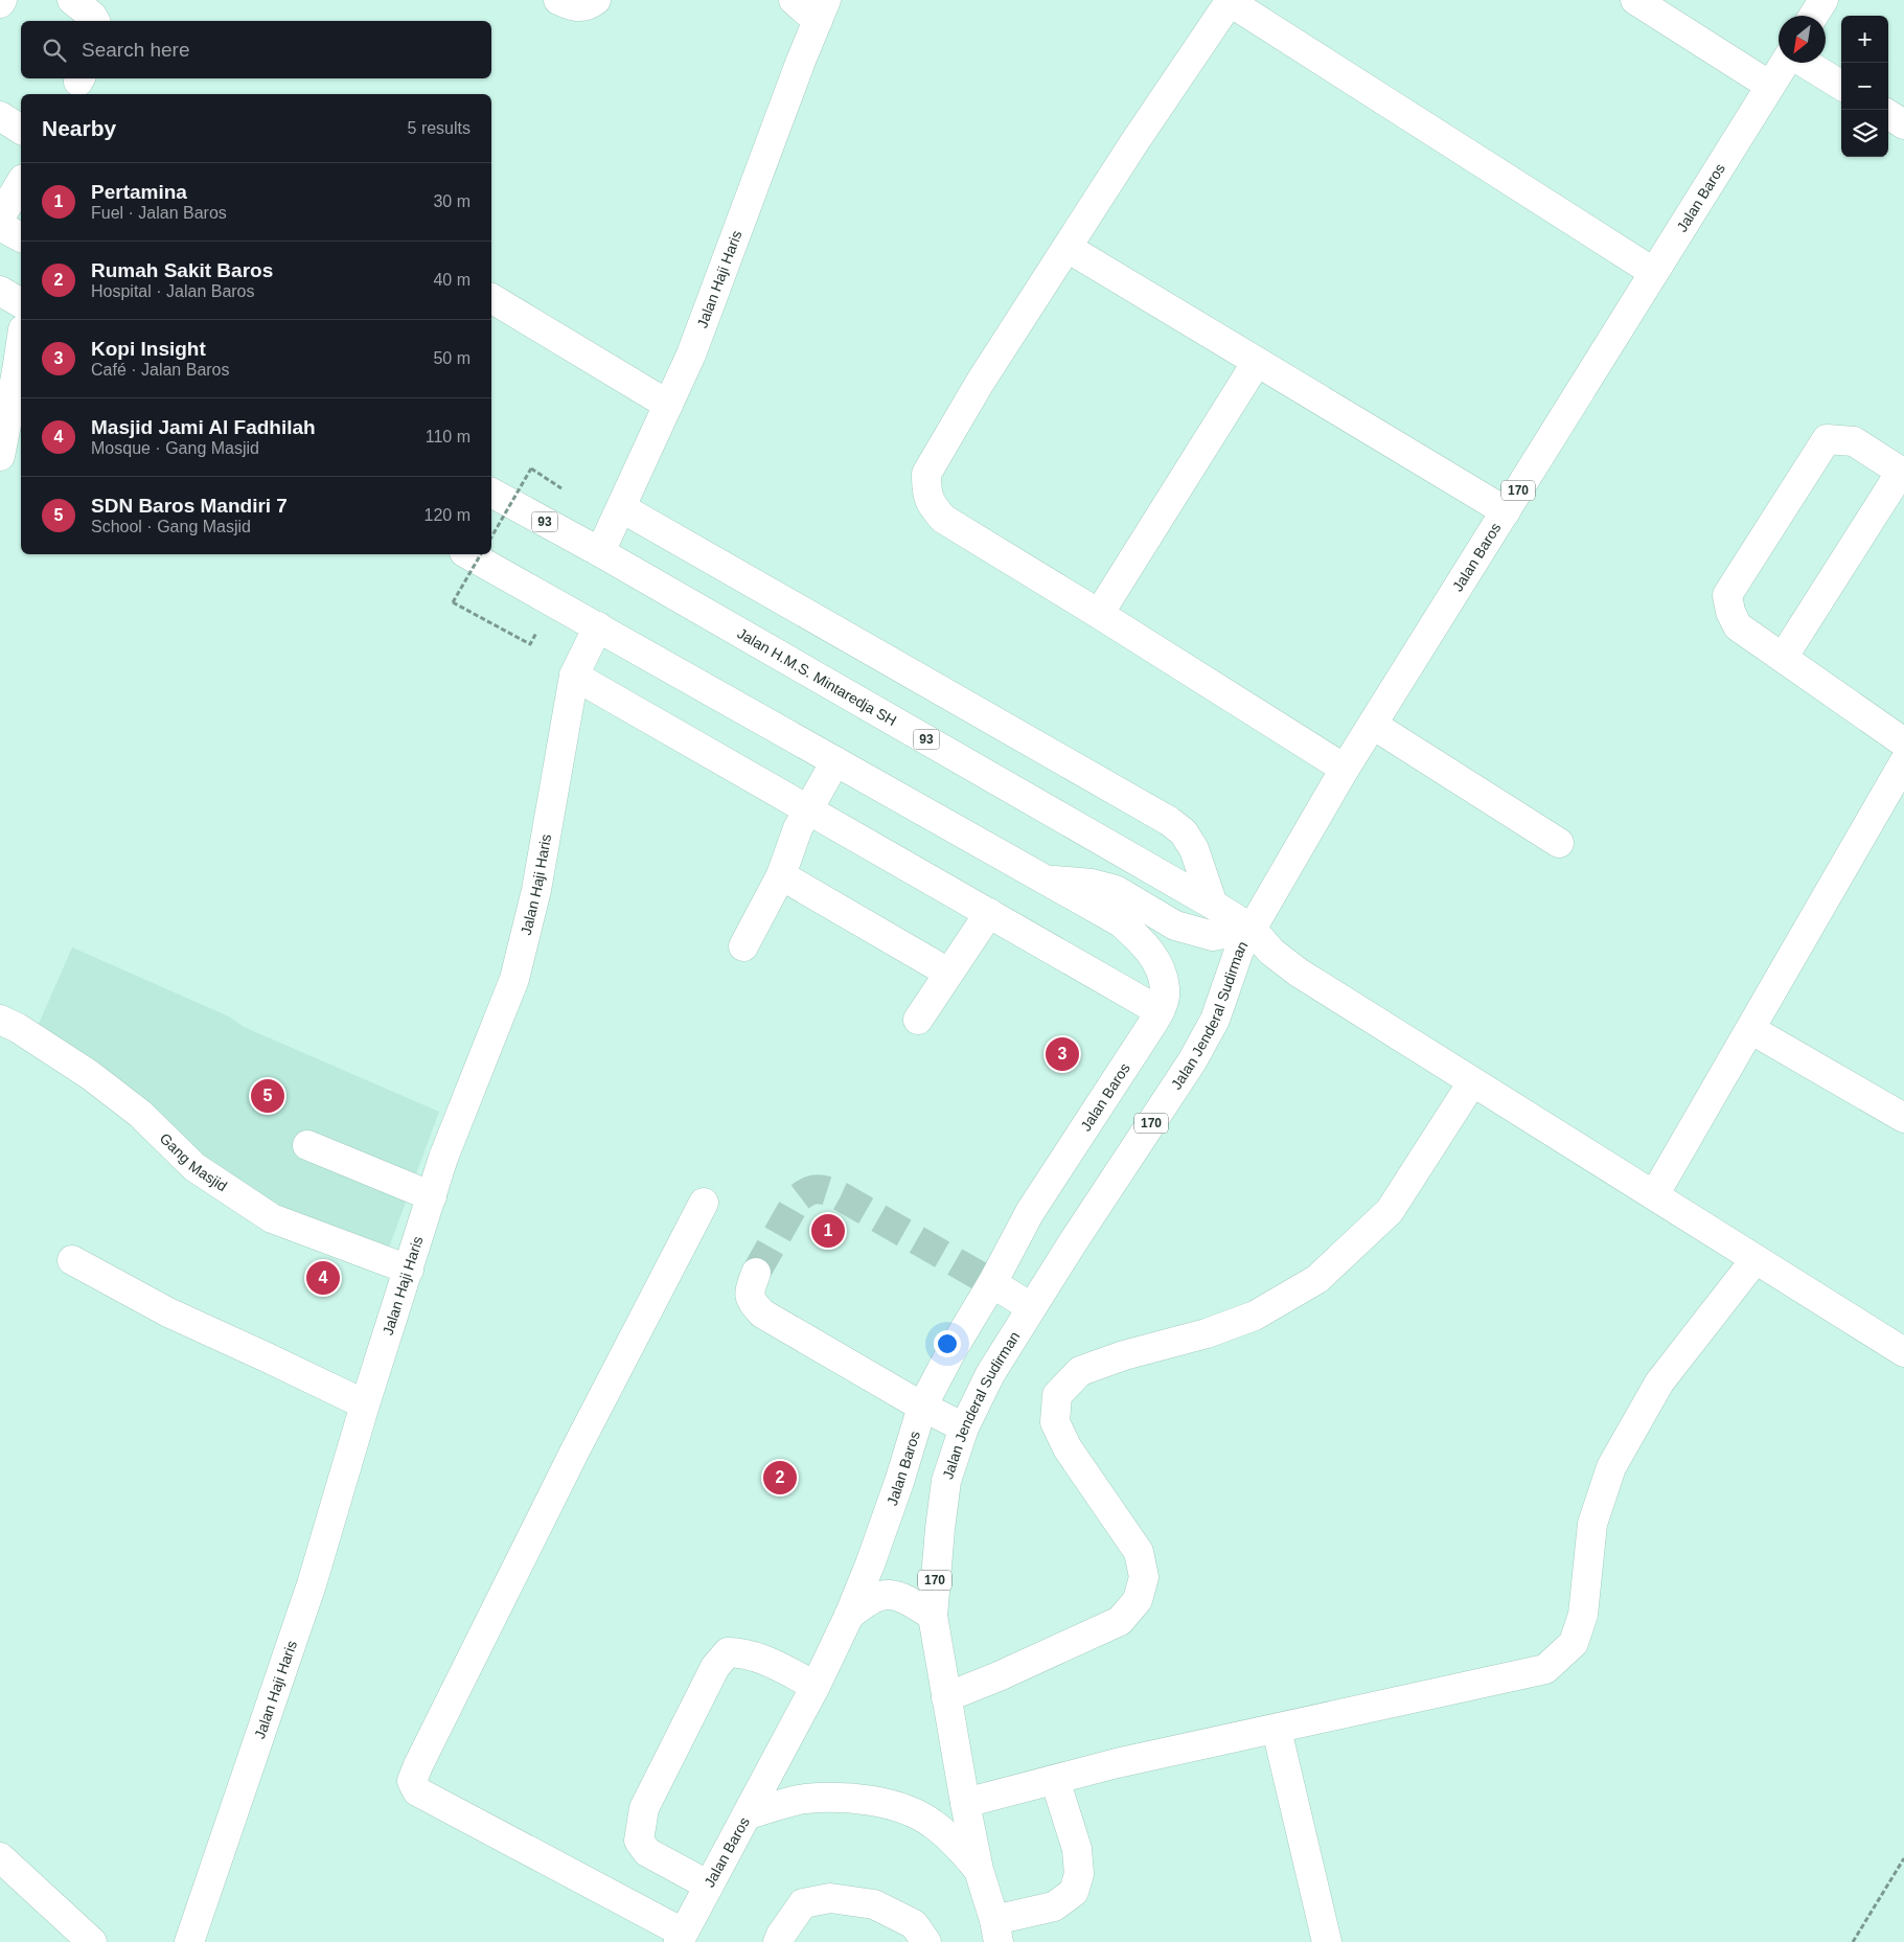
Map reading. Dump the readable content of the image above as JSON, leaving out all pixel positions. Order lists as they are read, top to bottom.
{
  "streets": {
    "street": [
      "Jalan Baros",
      "Jalan Haji Haris",
      "170",
      "93",
      "Jalan H.M.S. Mintaredja SH",
      "Jalan Jenderal Sudirman",
      "Gang Masjid"
    ]
  },
  "crossings": [
    ["Jalan Baros", "Jalan H.M.S. Mintaredja SH"],
    ["Jalan Baros", "Jalan Jenderal Sudirman"],
    ["Jalan Haji Haris", "Jalan H.M.S. Mintaredja SH"],
    ["Jalan Haji Haris", "Gang Masjid"],
    ["Jalan H.M.S. Mintaredja SH", "Jalan Jenderal Sudirman"]
  ],
  "north": "bottom left",
  "page": {
    "map_buttons": ["+", "−"],
    "search": "Search here",
    "heading": ["Nearby", "5 results"],
    "list": [
      {
        "mark": "1",
        "name": "Pertamina",
        "note": "Fuel · Jalan Baros",
        "value": "30 m"
      },
      {
        "mark": "2",
        "name": "Rumah Sakit Baros",
        "note": "Hospital · Jalan Baros",
        "value": "40 m"
      },
      {
        "mark": "3",
        "name": "Kopi Insight",
        "note": "Café · Jalan Baros",
        "value": "50 m"
      },
      {
        "mark": "4",
        "name": "Masjid Jami Al Fadhilah",
        "note": "Mosque · Gang Masjid",
        "value": "110 m"
      },
      {
        "mark": "5",
        "name": "SDN Baros Mandiri 7",
        "note": "School · Gang Masjid",
        "value": "120 m"
      }
    ],
    "pins": [
      "3",
      "5",
      "1",
      "4",
      "2"
    ]
  }
}
